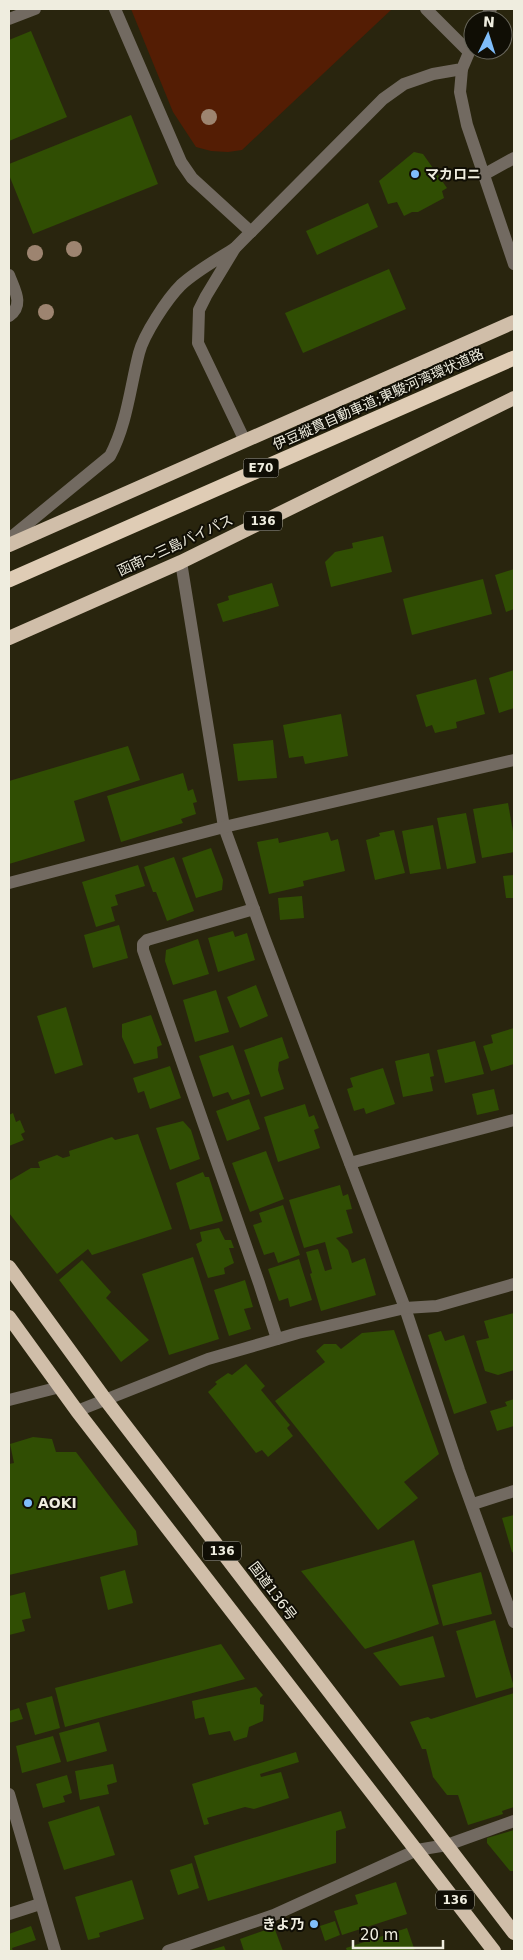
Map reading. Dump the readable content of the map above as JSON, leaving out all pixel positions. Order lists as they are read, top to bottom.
{
  "streets": {
    "highway": [
      "伊豆縦貫自動車道;東駿河湾環状道路",
      "E70",
      "136",
      "函南～三島バイパス",
      "国道136号"
    ]
  },
  "places": ["マカロニ", "AOKI", "きよ乃"],
  "scale_bar": "20 m",
  "north": "top"
}
